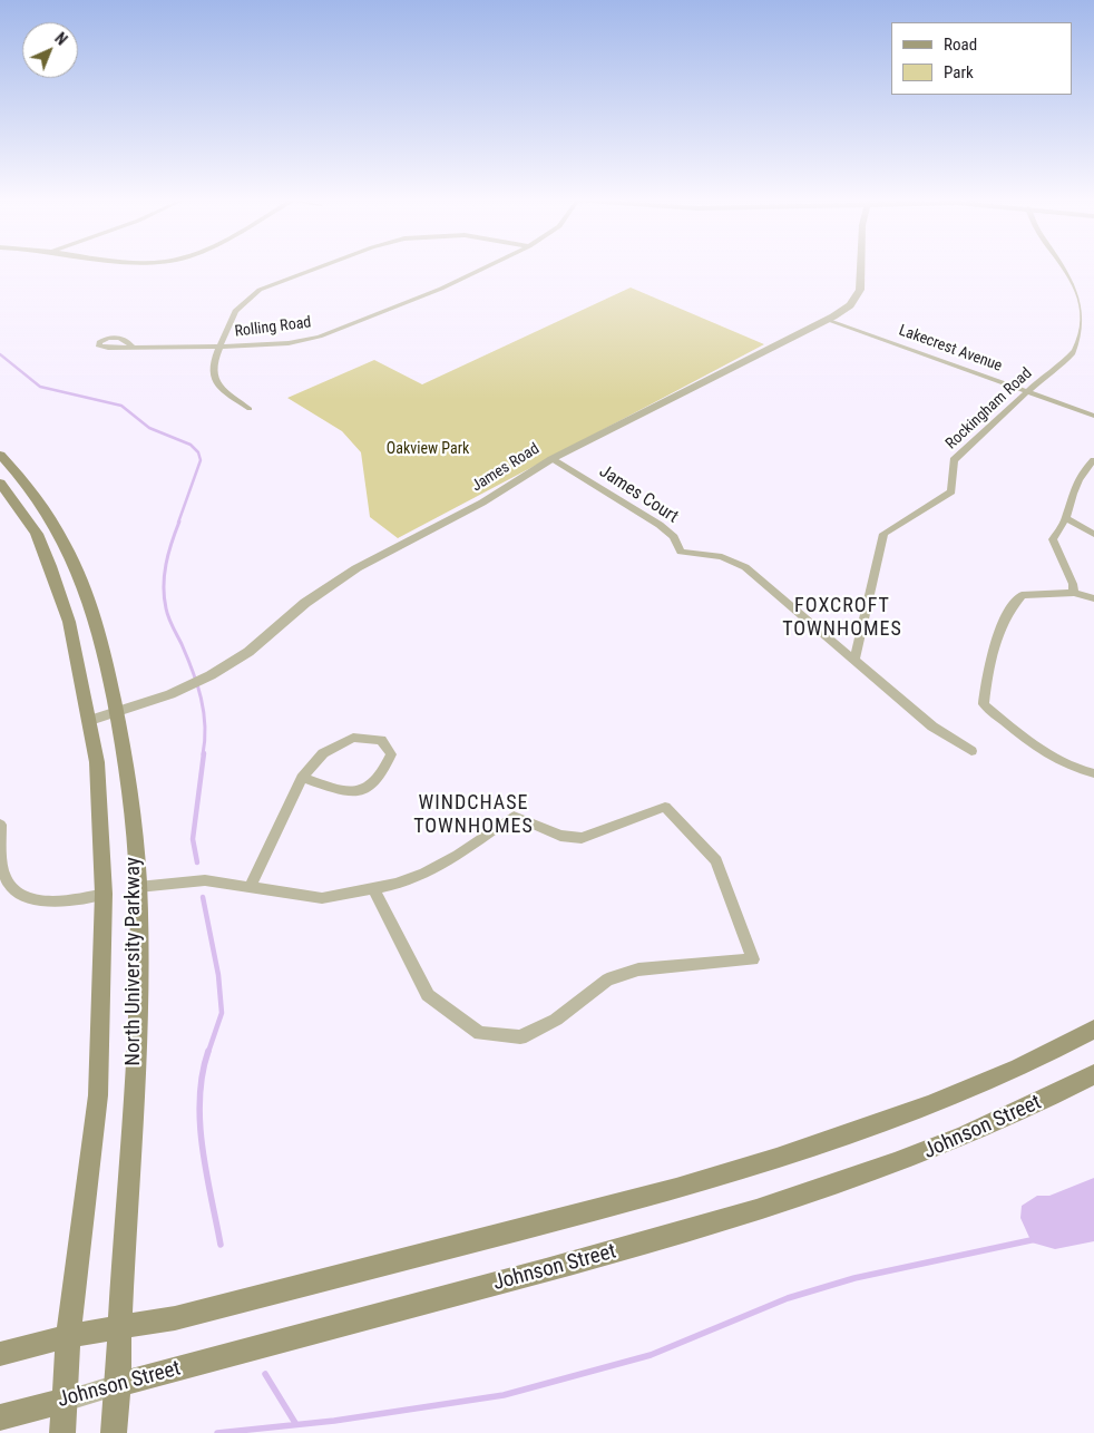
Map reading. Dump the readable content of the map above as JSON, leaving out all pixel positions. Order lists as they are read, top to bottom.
{
  "streets": {
    "main road": ["North University Parkway", "Johnson Street"],
    "street": [
      "Rolling Road",
      "Lakecrest Avenue",
      "Rockingham Road",
      "James Road",
      "James Court"
    ]
  },
  "crossings": [
    ["Lakecrest Avenue", "Rockingham Road"],
    ["Lakecrest Avenue", "James Road"],
    ["Rockingham Road", "James Court"],
    ["James Road", "James Court"],
    ["James Road", "North University Parkway"],
    ["North University Parkway", "Johnson Street"]
  ],
  "districts": ["FOXCROFT TOWNHOMES", "WINDCHASE TOWNHOMES"],
  "parks": ["Oakview Park"],
  "legend": ["Road", "Park"],
  "north": "top right"
}
